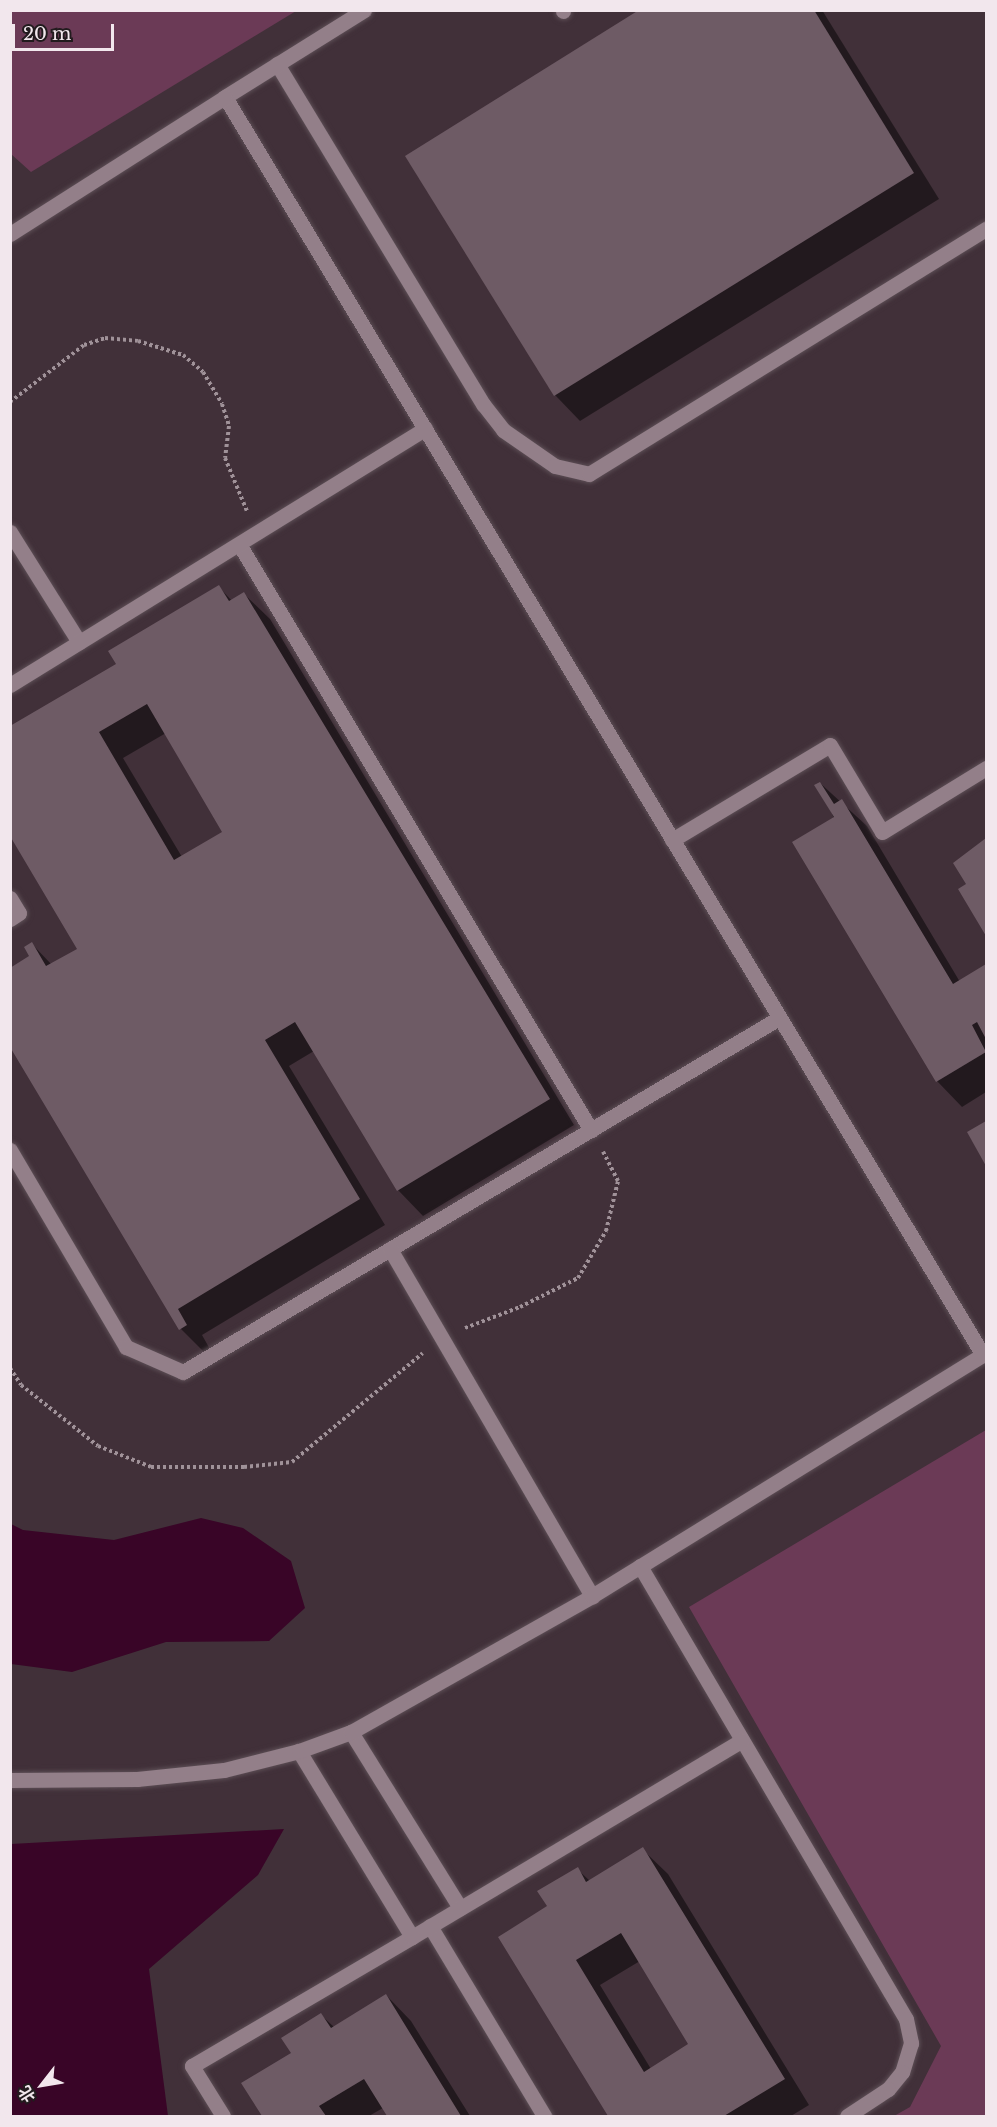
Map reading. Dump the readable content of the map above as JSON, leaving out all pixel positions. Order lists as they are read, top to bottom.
{
  "scale_bar": "20 m",
  "north": "bottom left"
}
